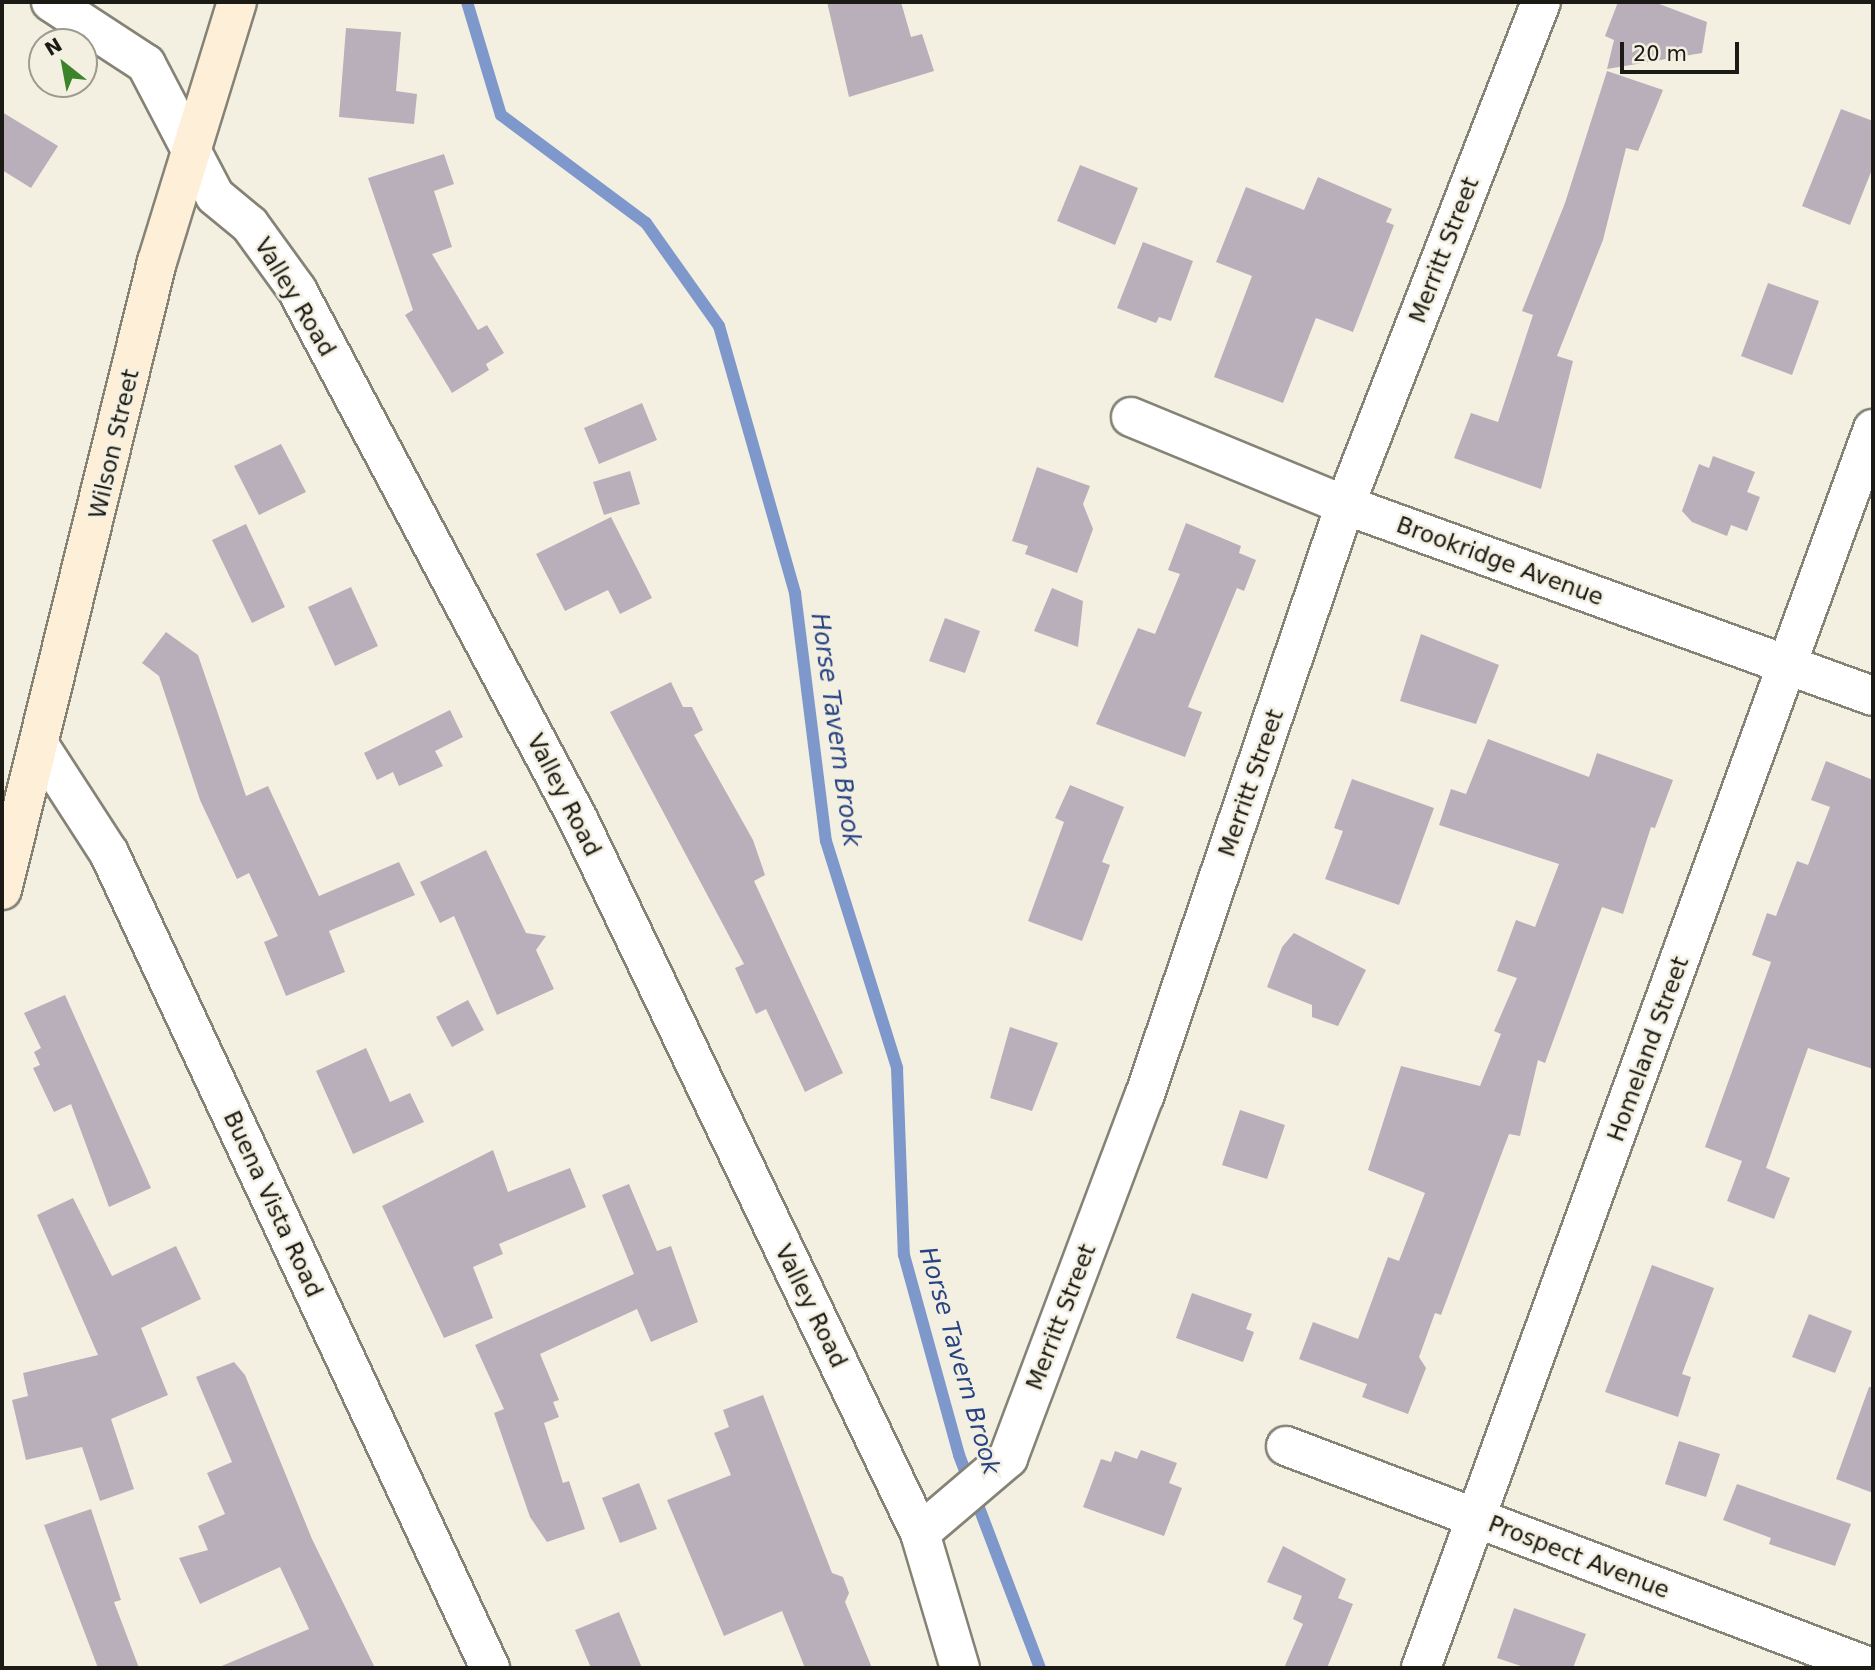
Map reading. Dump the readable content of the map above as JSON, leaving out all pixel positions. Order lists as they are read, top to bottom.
{
  "streets": {
    "main road": ["Wilson Street"],
    "street": [
      "Merritt Street",
      "Valley Road",
      "Brookridge Avenue",
      "Homeland Street",
      "Buena Vista Road",
      "Prospect Avenue"
    ]
  },
  "crossings": [
    ["Merritt Street", "Valley Road"],
    ["Merritt Street", "Brookridge Avenue"],
    ["Valley Road", "Wilson Street"],
    ["Wilson Street", "Buena Vista Road"],
    ["Brookridge Avenue", "Homeland Street"],
    ["Homeland Street", "Prospect Avenue"]
  ],
  "water": ["Horse Tavern Brook"],
  "scale_bar": "20 m",
  "north": "top left"
}
